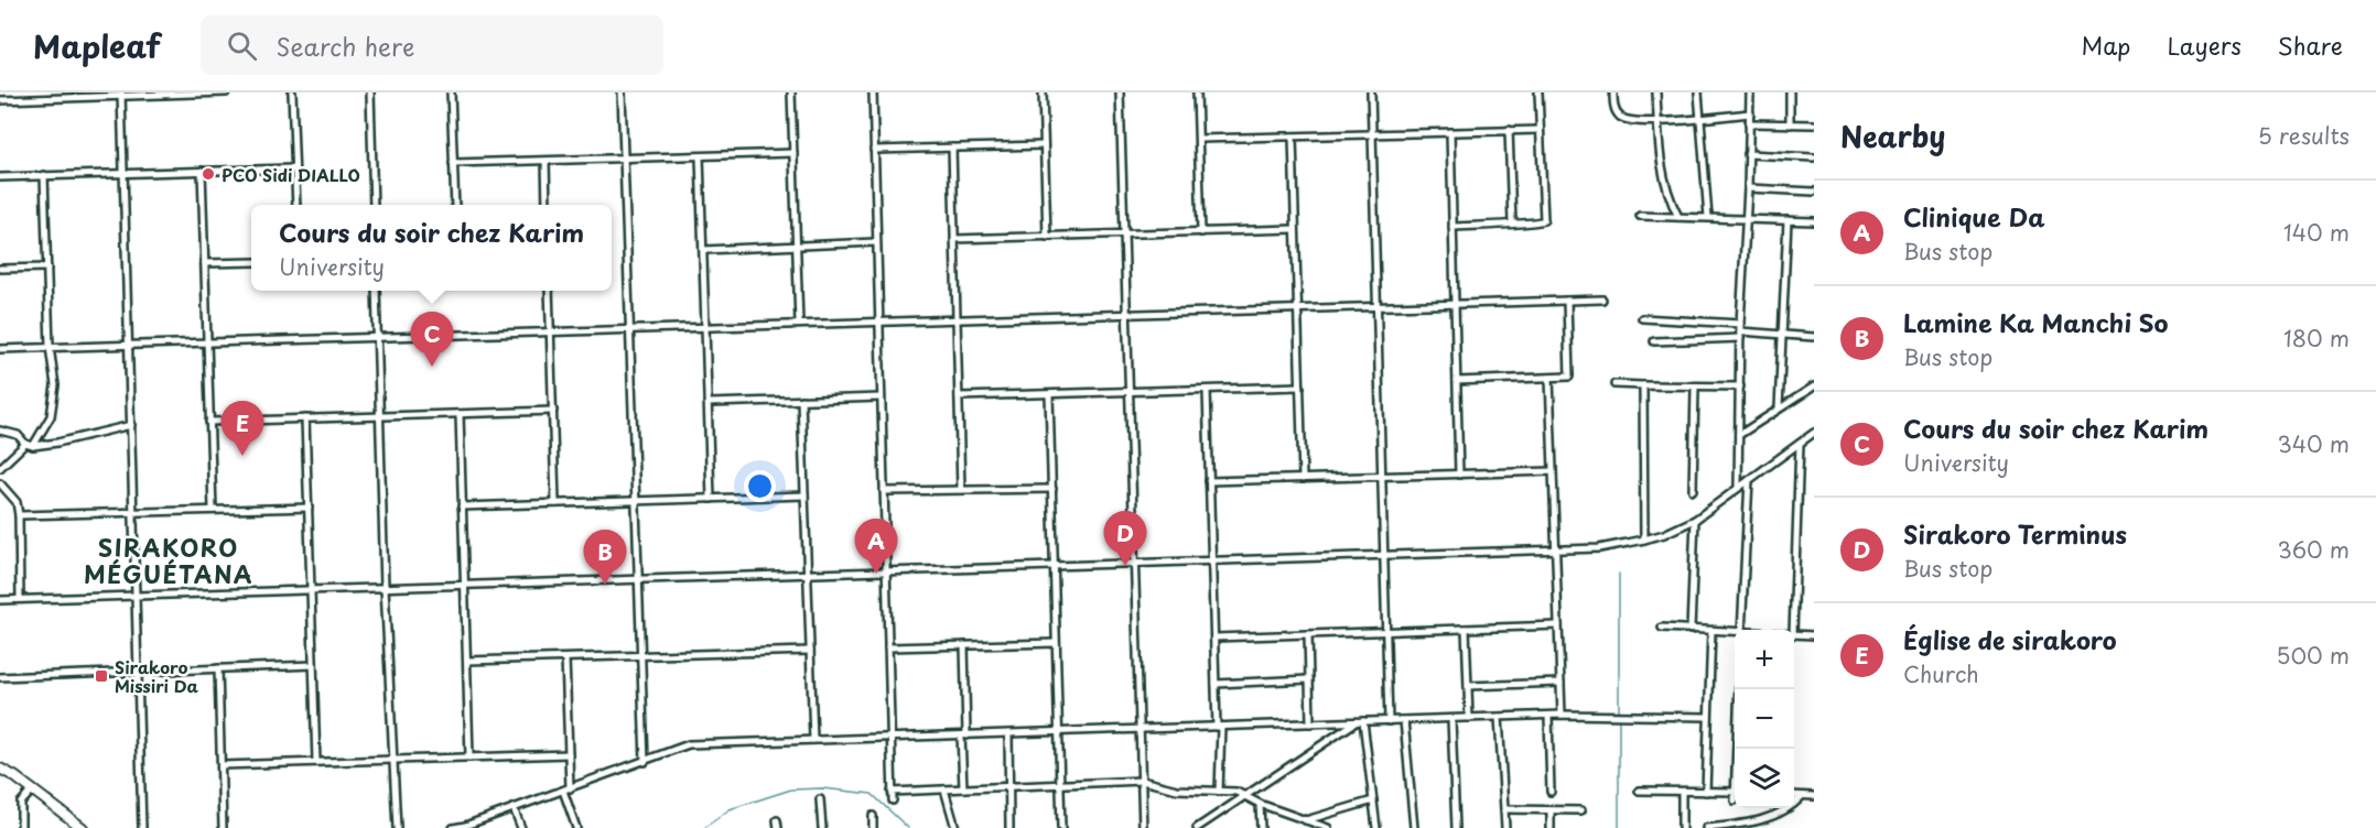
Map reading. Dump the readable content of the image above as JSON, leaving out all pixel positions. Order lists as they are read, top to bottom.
{
  "districts": ["SIRAKORO MÉGUÉTANA"],
  "places": {
    "other": ["PCO Sidi DIALLO"],
    "transit": ["Sirakoro Missiri Da"]
  },
  "page": {
    "header": "Mapleaf",
    "search": "Search here",
    "nav": ["Map", "Layers", "Share"],
    "heading": ["Nearby", "5 results"],
    "list": [
      {
        "mark": "A",
        "name": "Clinique Da",
        "note": "Bus stop",
        "value": "140 m"
      },
      {
        "mark": "B",
        "name": "Lamine Ka Manchi So",
        "note": "Bus stop",
        "value": "180 m"
      },
      {
        "mark": "C",
        "name": "Cours du soir chez Karim",
        "note": "University",
        "value": "340 m"
      },
      {
        "mark": "D",
        "name": "Sirakoro Terminus",
        "note": "Bus stop",
        "value": "360 m"
      },
      {
        "mark": "E",
        "name": "Église de sirakoro",
        "note": "Church",
        "value": "500 m"
      }
    ],
    "popup": ["Cours du soir chez Karim", "University"],
    "pins": [
      "C",
      "E",
      "D",
      "A",
      "B"
    ],
    "map_buttons": ["+", "−"]
  }
}
